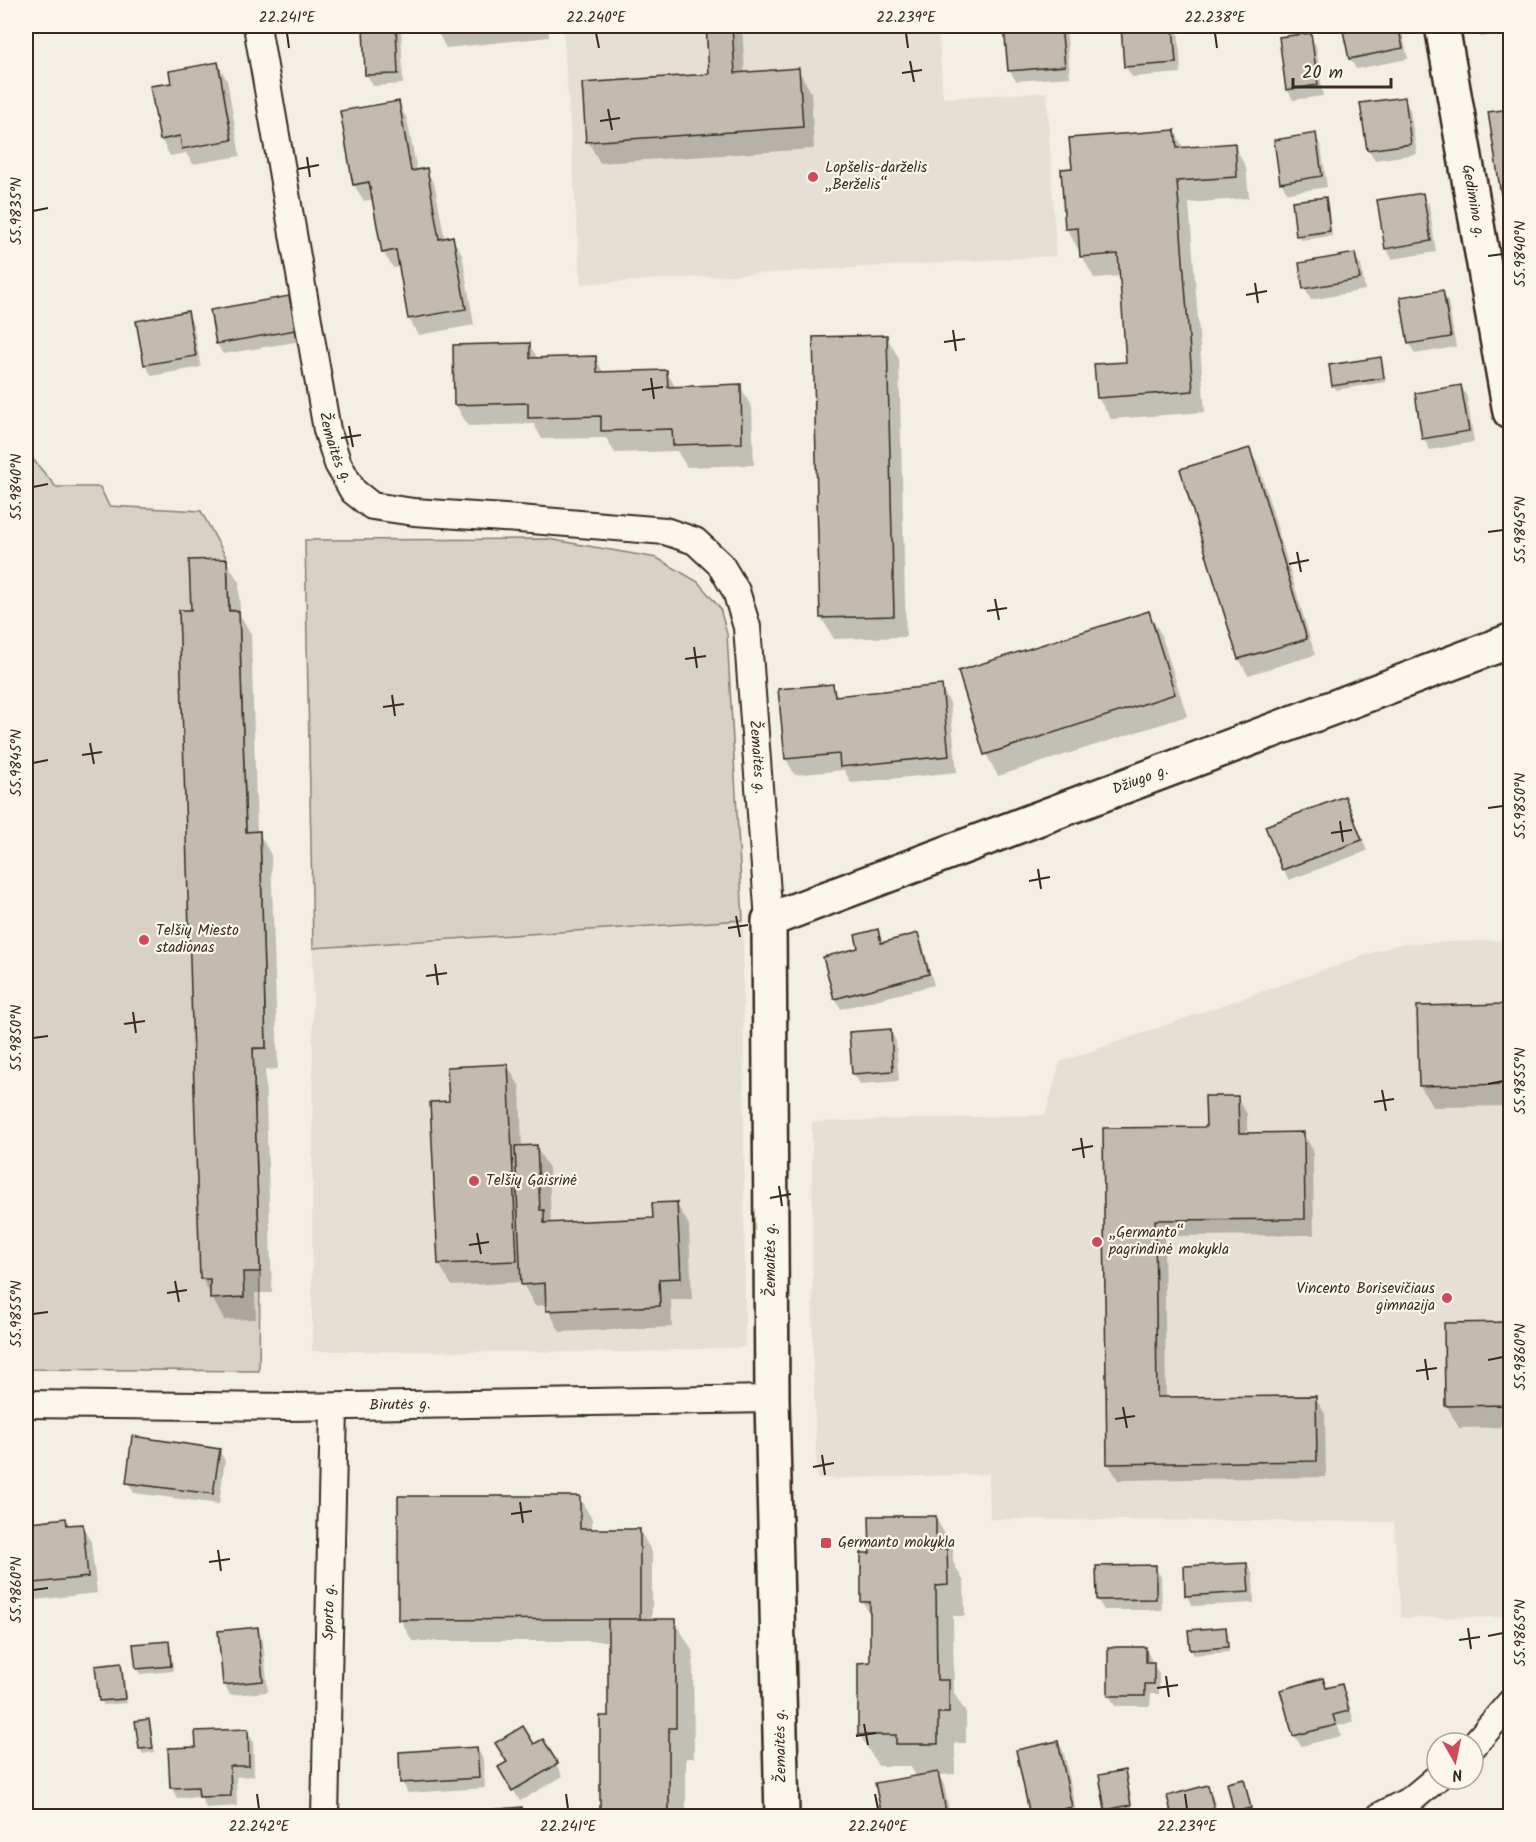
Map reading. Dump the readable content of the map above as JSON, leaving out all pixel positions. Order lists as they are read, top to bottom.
{
  "streets": {
    "main road": ["Gedimino g.", "Žemaitės g.", "Džiugo g."],
    "street": ["Birutės g.", "Sporto g."]
  },
  "crossings": [
    ["Žemaitės g.", "Džiugo g."],
    ["Žemaitės g.", "Birutės g."],
    ["Birutės g.", "Sporto g."]
  ],
  "places": {
    "other": [
      "Lopšelis-darželis „Berželis“",
      "Telšių Miesto stadionas",
      "Telšių Gaisrinė",
      "„Germanto“ pagrindinė mokykla",
      "Vincento Borisevičiaus gimnazija"
    ],
    "transit": ["Germanto mokykla"]
  },
  "scale_bar": "20 m",
  "north": "bottom",
  "coordinates": [
    "22.241°E",
    "22.240°E",
    "22.239°E",
    "22.238°E",
    "55.9835°N",
    "55.9840°N",
    "55.9845°N",
    "55.9850°N",
    "55.9855°N",
    "55.9860°N",
    "55.9865°N",
    "22.242°E"
  ]
}
